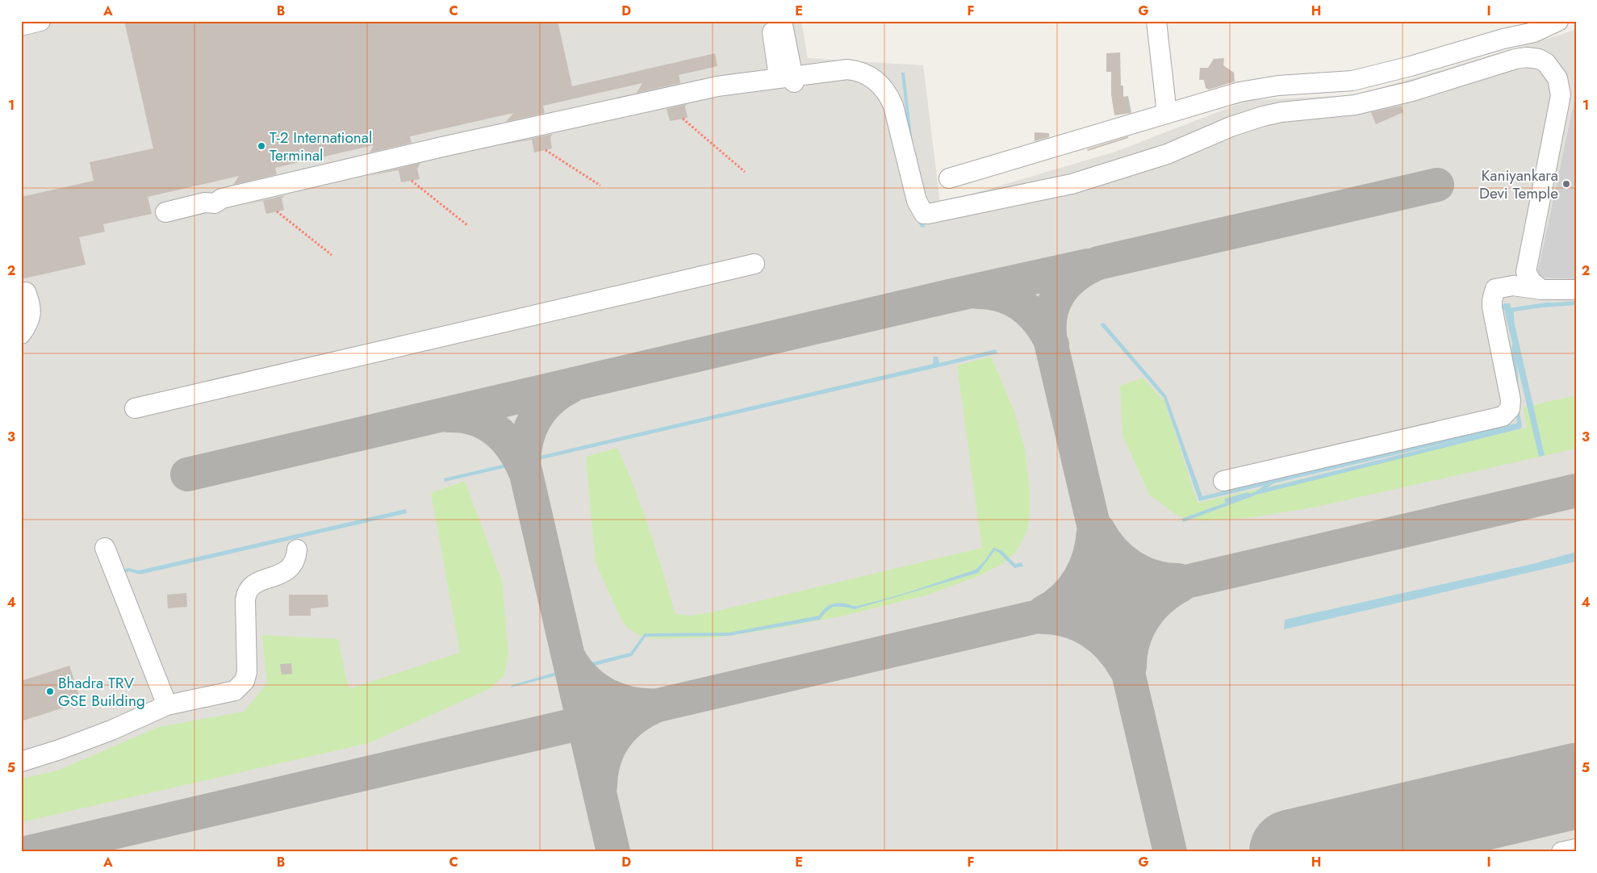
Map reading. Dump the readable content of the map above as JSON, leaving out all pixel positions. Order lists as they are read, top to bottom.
{
  "places": ["T-2 International Terminal", "Kaniyankara Devi Temple", "Bhadra TRV GSE Building"],
  "grid": {
    "columns": [
      "A",
      "B",
      "C",
      "D",
      "E",
      "F",
      "G",
      "H",
      "I"
    ],
    "rows": [
      "1",
      "2",
      "3",
      "4",
      "5"
    ]
  }
}
